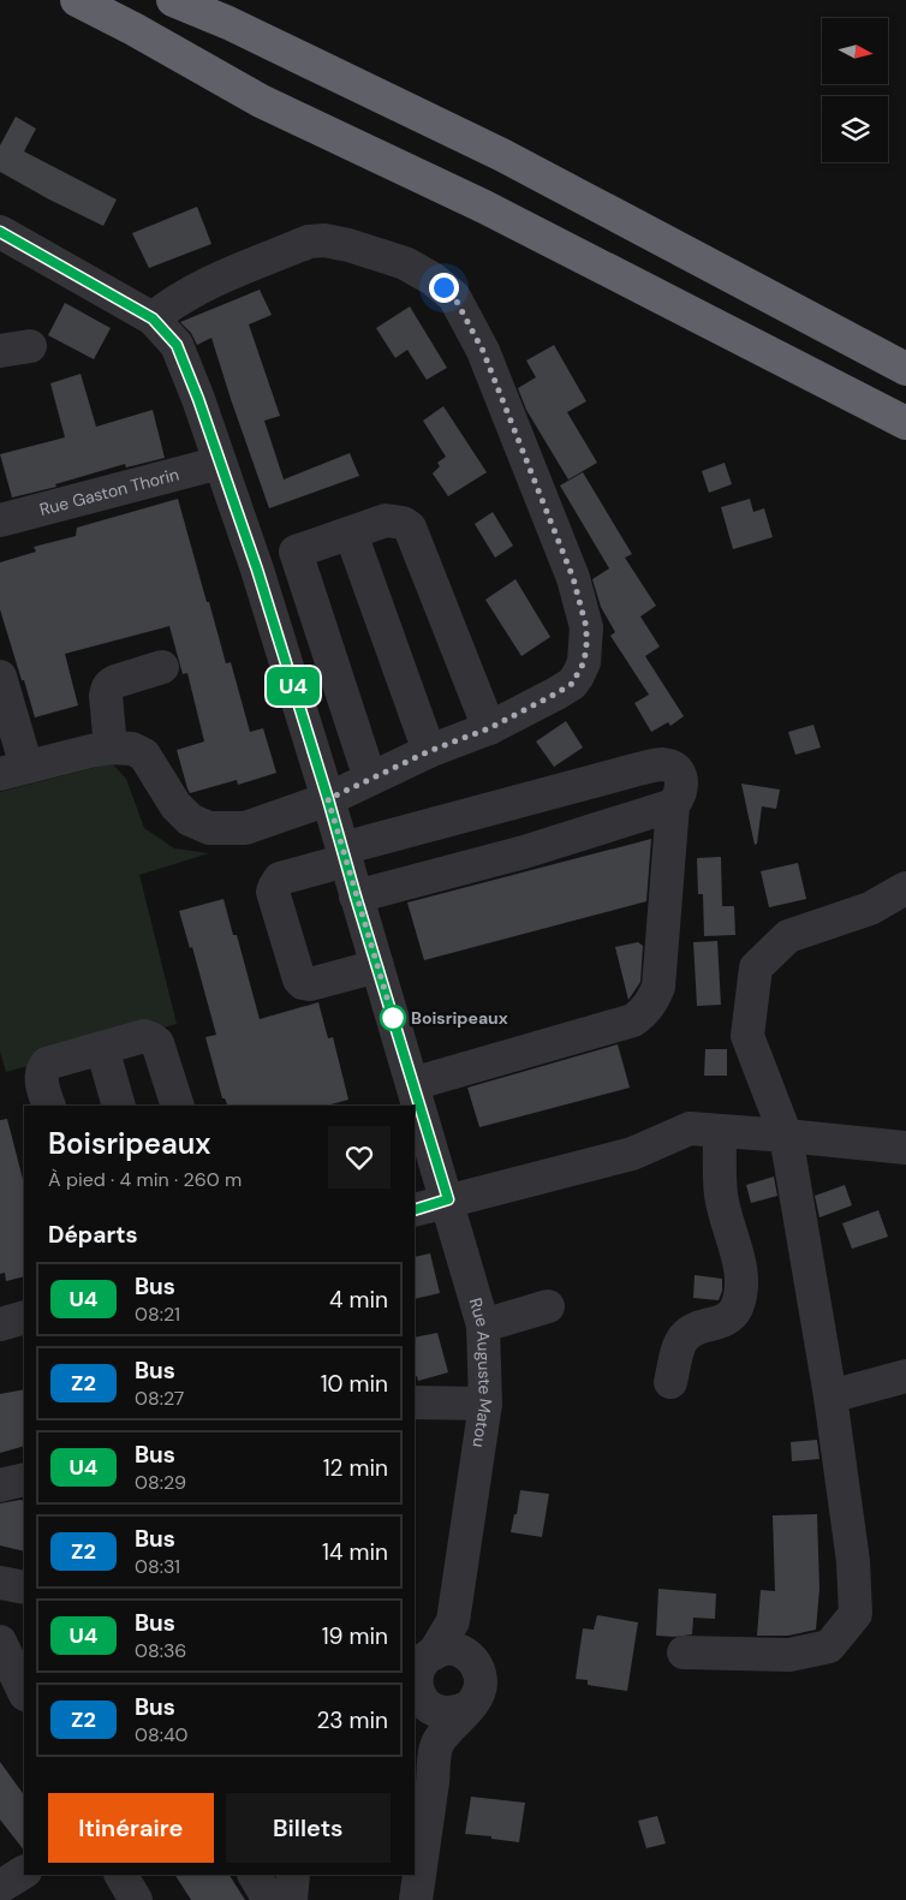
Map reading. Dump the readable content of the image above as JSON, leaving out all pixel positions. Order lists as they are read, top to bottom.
{
  "streets": {
    "street": ["Rue Gaston Thorin", "Rue Auguste Matou"]
  },
  "crossings": [
    ["Rue Gaston Thorin", "Rue Auguste Matou"]
  ],
  "places": ["Boisripeaux"],
  "lines": ["bus line U4"],
  "north": "right",
  "page": {
    "on_map": "U4",
    "heading": [
      ["Boisripeaux", "À pied · 4 min · 260 m"],
      "Départs"
    ],
    "list": [
      {
        "mark": "U4",
        "name": "Bus",
        "note": "08:21",
        "value": "4 min"
      },
      {
        "mark": "Z2",
        "name": "Bus",
        "note": "08:27",
        "value": "10 min"
      },
      {
        "mark": "U4",
        "name": "Bus",
        "note": "08:29",
        "value": "12 min"
      },
      {
        "mark": "Z2",
        "name": "Bus",
        "note": "08:31",
        "value": "14 min"
      },
      {
        "mark": "U4",
        "name": "Bus",
        "note": "08:36",
        "value": "19 min"
      },
      {
        "mark": "Z2",
        "name": "Bus",
        "note": "08:40",
        "value": "23 min"
      }
    ],
    "buttons": ["Itinéraire", "Billets"]
  }
}
